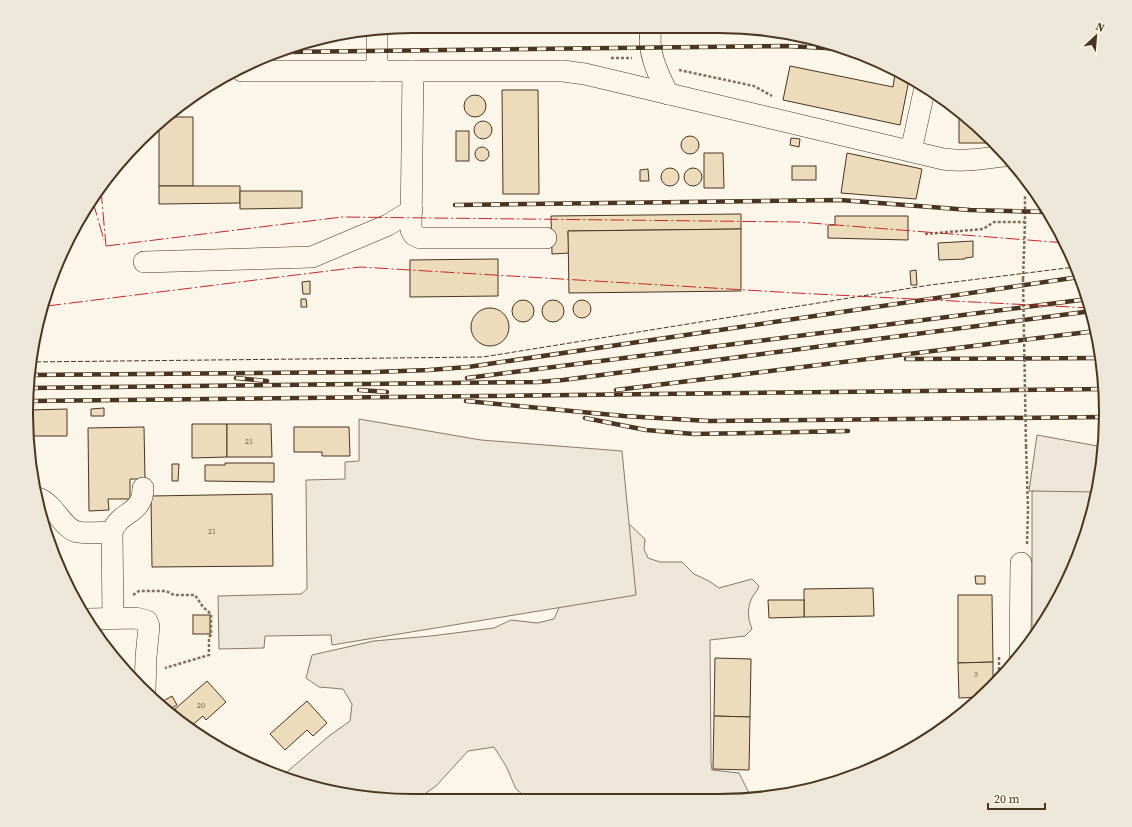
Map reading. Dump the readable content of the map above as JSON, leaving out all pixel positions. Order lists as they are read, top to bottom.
{
  "house_numbers": [
    "21",
    "21",
    "3",
    "20"
  ],
  "scale_bar": "20 m",
  "north": "top right"
}
